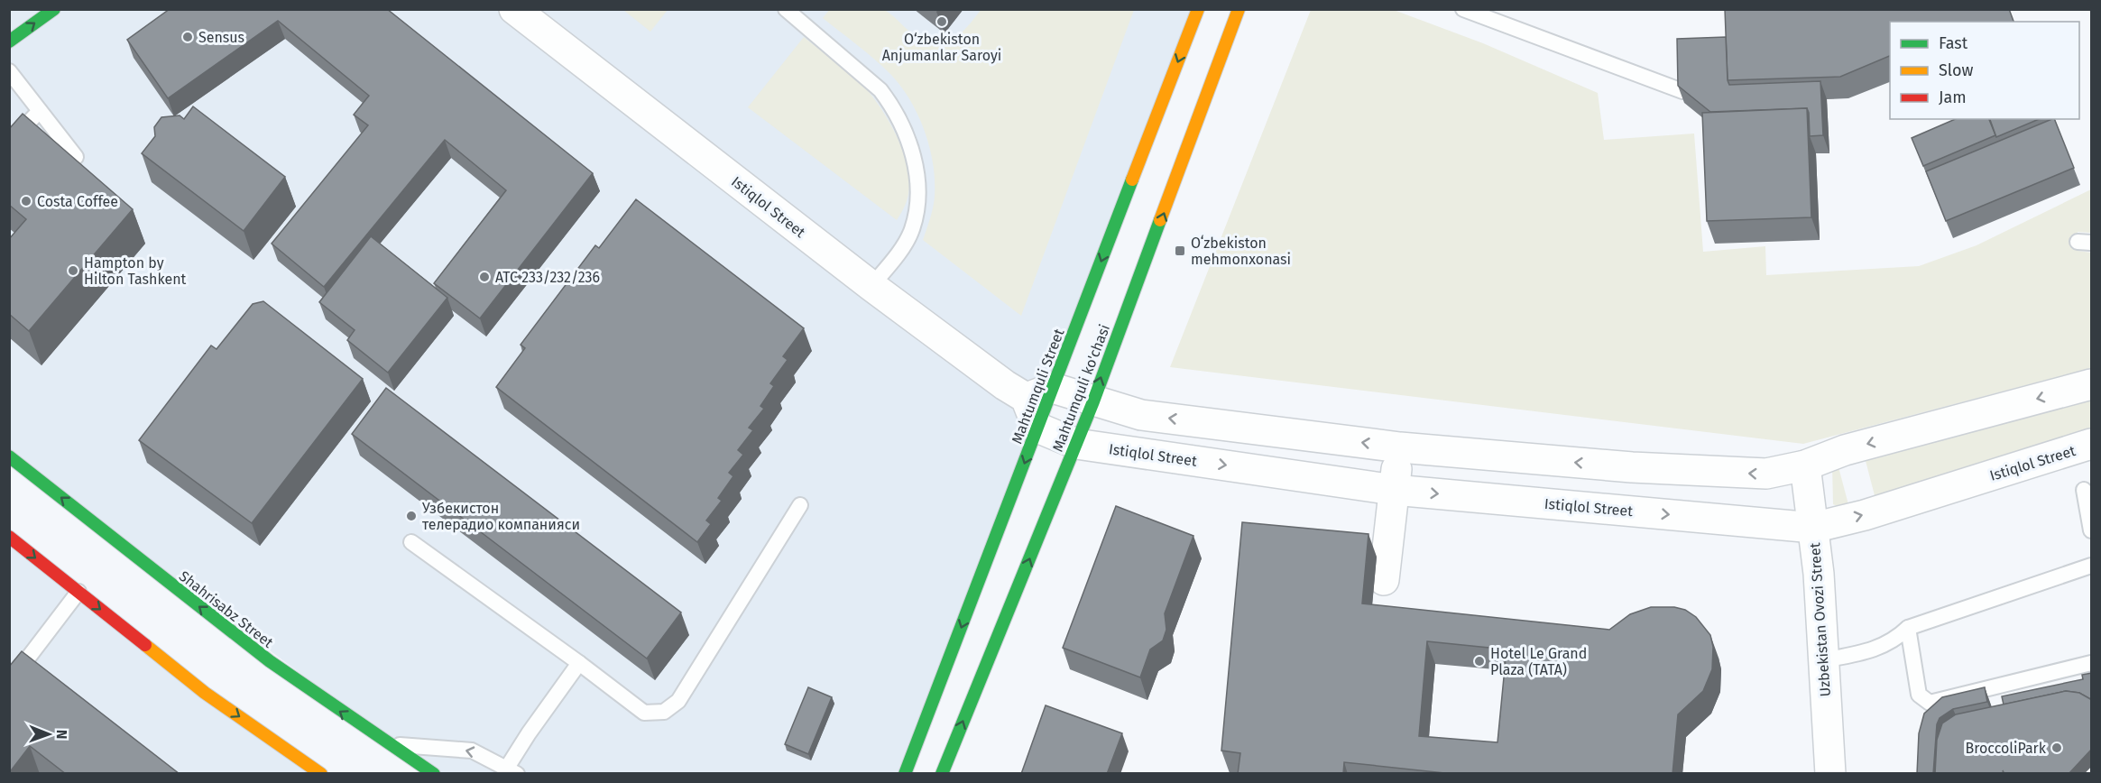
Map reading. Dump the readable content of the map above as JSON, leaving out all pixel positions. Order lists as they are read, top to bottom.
{
  "streets": {
    "main road": ["Mahtumquli Street", "Mahtumquli ko'chasi", "Shahrisabz Street"],
    "street": ["Istiqlol Street", "Uzbekistan Ovozi Street"]
  },
  "crossings": [
    ["Istiqlol Street", "Mahtumquli Street"],
    ["Istiqlol Street", "Mahtumquli ko'chasi"],
    ["Istiqlol Street", "Uzbekistan Ovozi Street"]
  ],
  "one_way": ["Mahtumquli Street", "Mahtumquli ko'chasi"],
  "places": {
    "other": [
      "O‘zbekiston Anjumanlar Saroyi",
      "Sensus",
      "Costa Coffee",
      "Hampton by Hilton Tashkent",
      "АТС 233/232/236",
      "Узбекистон телерадио компанияси",
      "Hotel Le Grand Plaza (TATA)",
      "BroccoliPark"
    ],
    "transit": ["Oʻzbekiston mehmonxonasi"]
  },
  "legend": ["Fast", "Slow", "Jam"],
  "north": "right"
}
